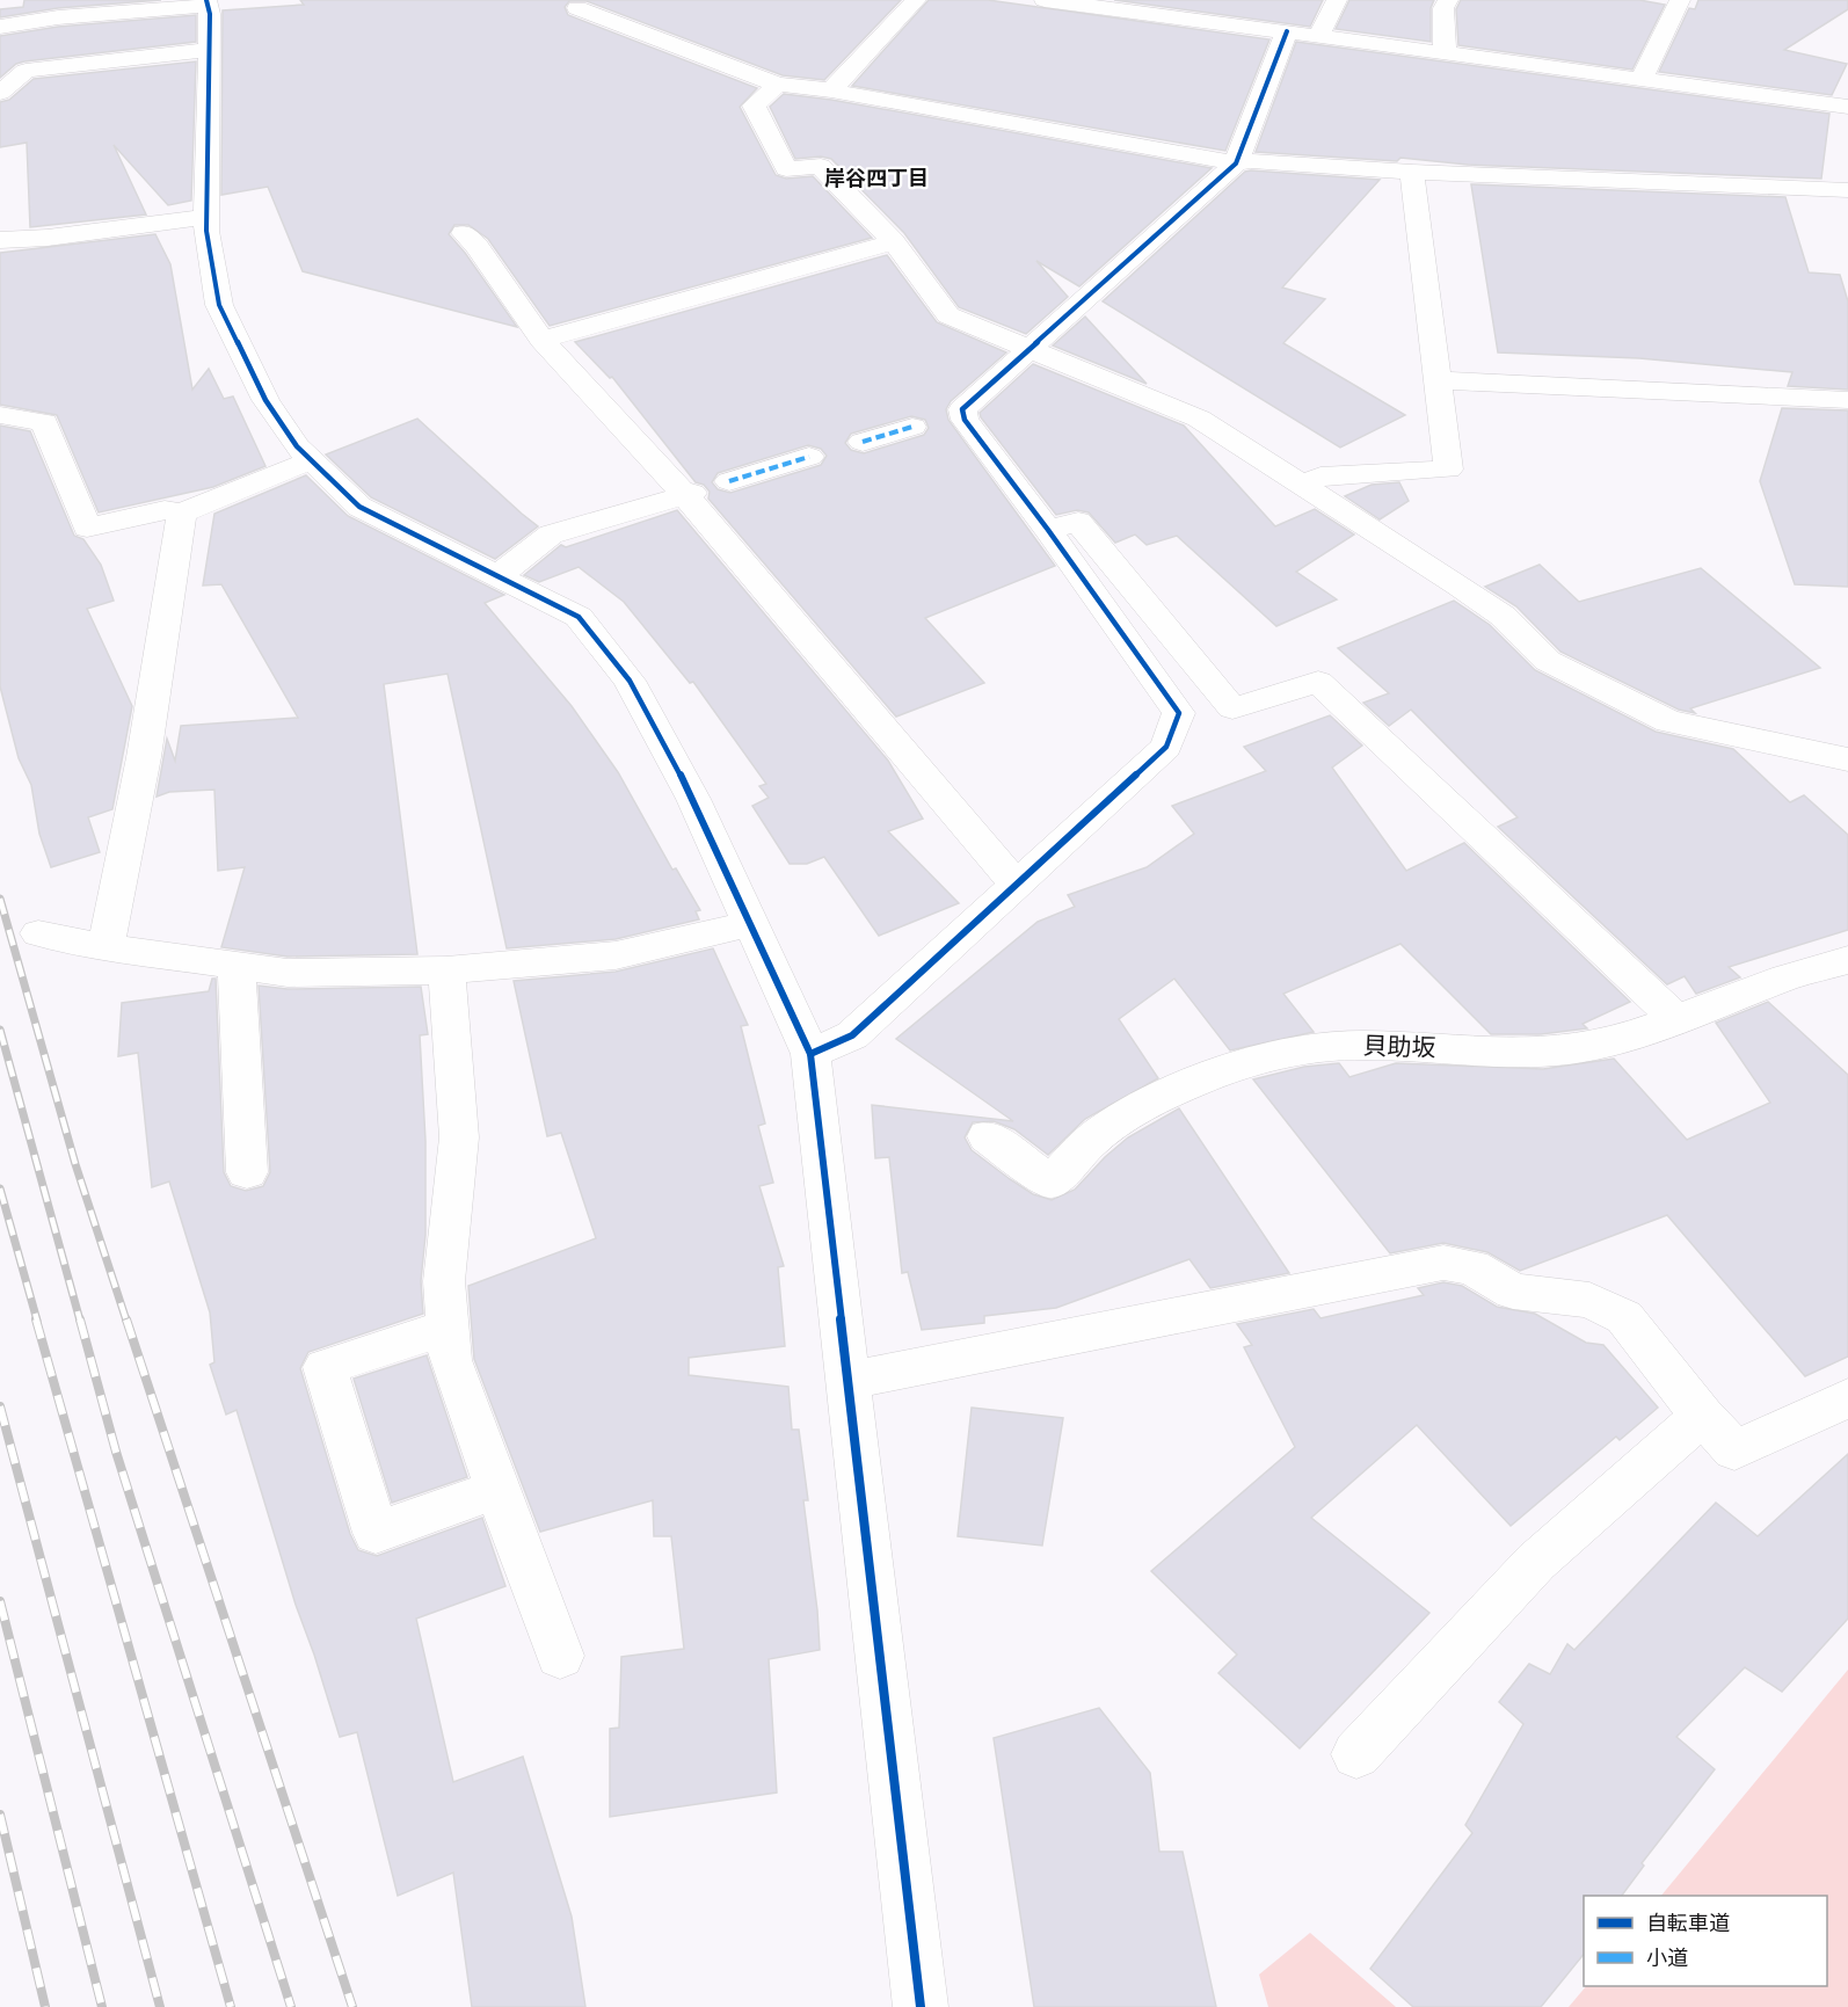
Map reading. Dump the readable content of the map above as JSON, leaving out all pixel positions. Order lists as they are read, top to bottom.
{
  "streets": {
    "street": ["貝助坂"]
  },
  "districts": ["岸谷四丁目"],
  "legend": ["自転車道", "小道"]
}
